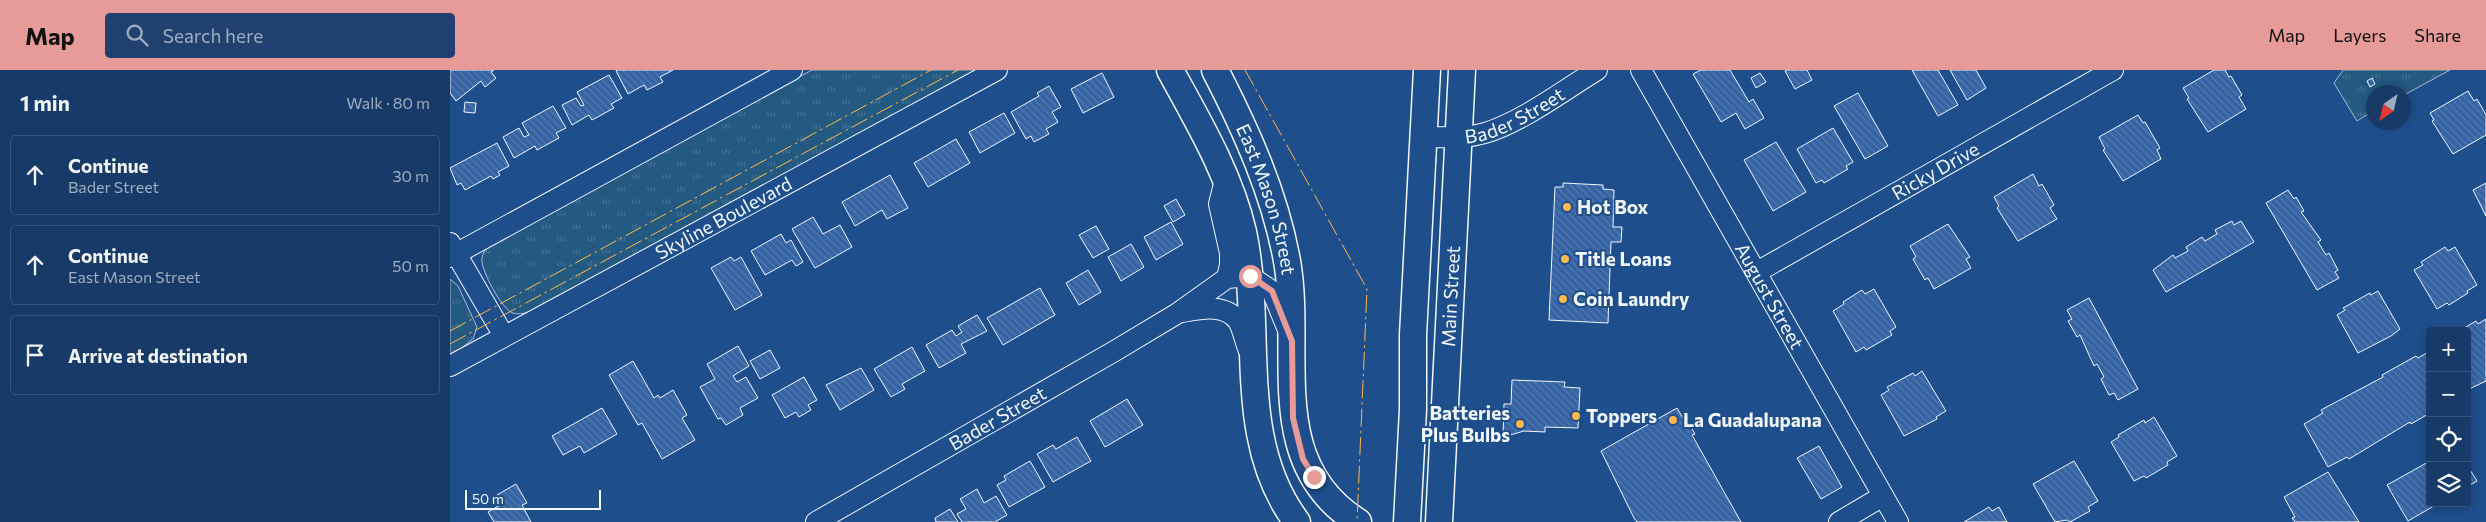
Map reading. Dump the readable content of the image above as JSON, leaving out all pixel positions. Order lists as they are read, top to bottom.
{
  "streets": {
    "main road": ["East Mason Street", "Main Street"],
    "street": [
      "Bader Street",
      "Ricky Drive",
      "Skyline Boulevard",
      "August Street"
    ]
  },
  "crossings": [
    ["Bader Street", "East Mason Street"],
    ["Bader Street", "Main Street"],
    ["Ricky Drive", "August Street"]
  ],
  "places": [
    "Hot Box",
    "Title Loans",
    "Coin Laundry",
    "Toppers",
    "La Guadalupana",
    "Batteries Plus Bulbs"
  ],
  "scale_bar": "50 m",
  "north": "bottom left",
  "page": {
    "header": "Map",
    "search": "Search here",
    "nav": ["Map", "Layers", "Share"],
    "heading": ["1 min", "Walk · 80 m"],
    "list": [
      ["Continue", "Bader Street", "30 m"],
      ["Continue", "East Mason Street", "50 m"],
      "Arrive at destination"
    ],
    "map_buttons": ["+", "−"],
    "scale": "50 m"
  }
}
